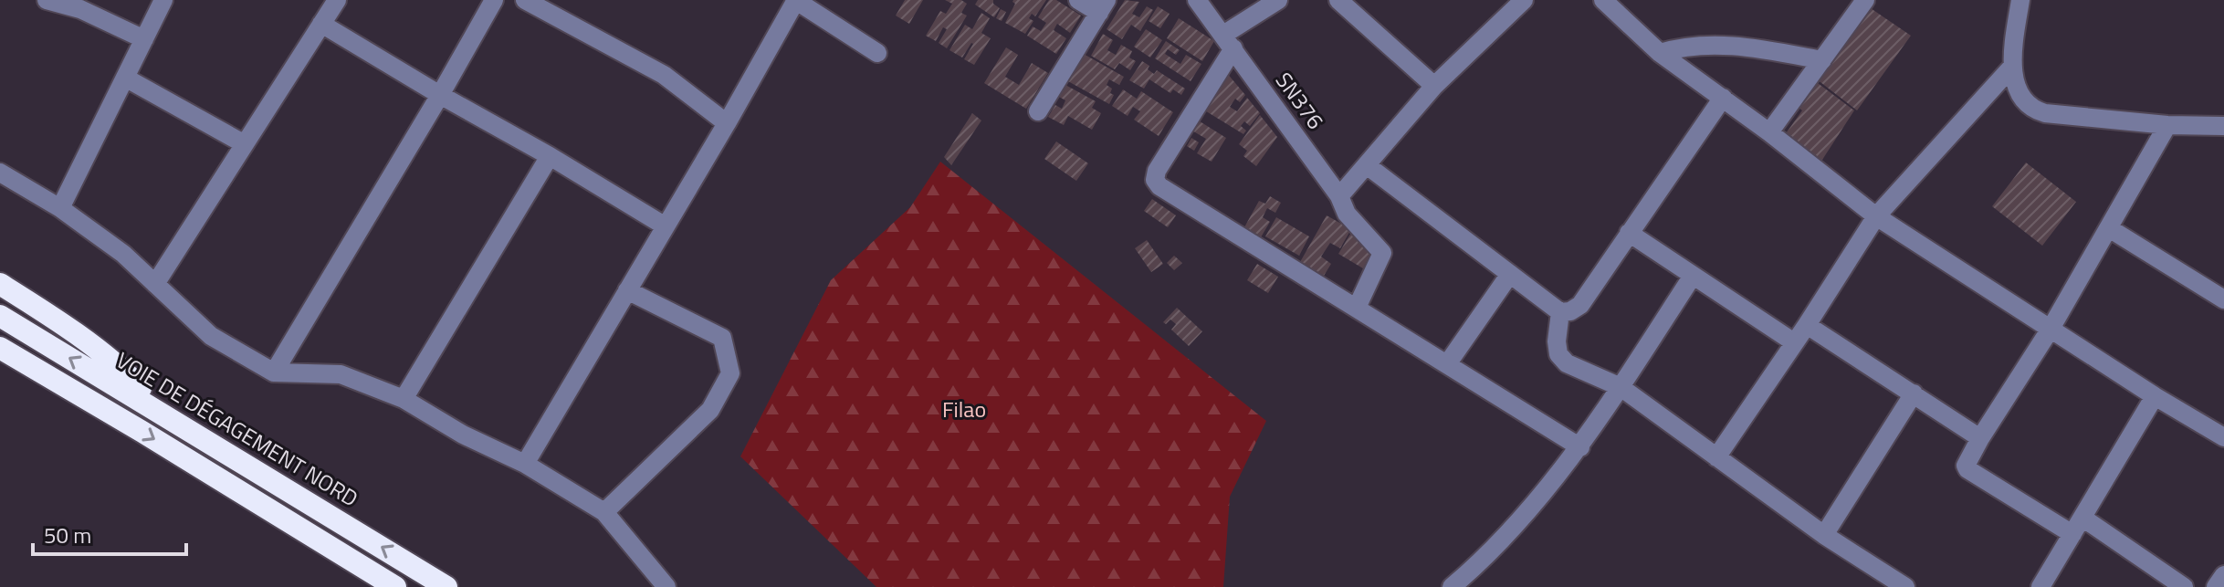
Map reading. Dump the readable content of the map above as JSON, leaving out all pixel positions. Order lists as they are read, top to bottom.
{
  "streets": {
    "highway": ["VOIE DE DÉGAGEMENT NORD"],
    "street": ["SN376"]
  },
  "parks": ["Filao"],
  "scale_bar": "50 m"
}
